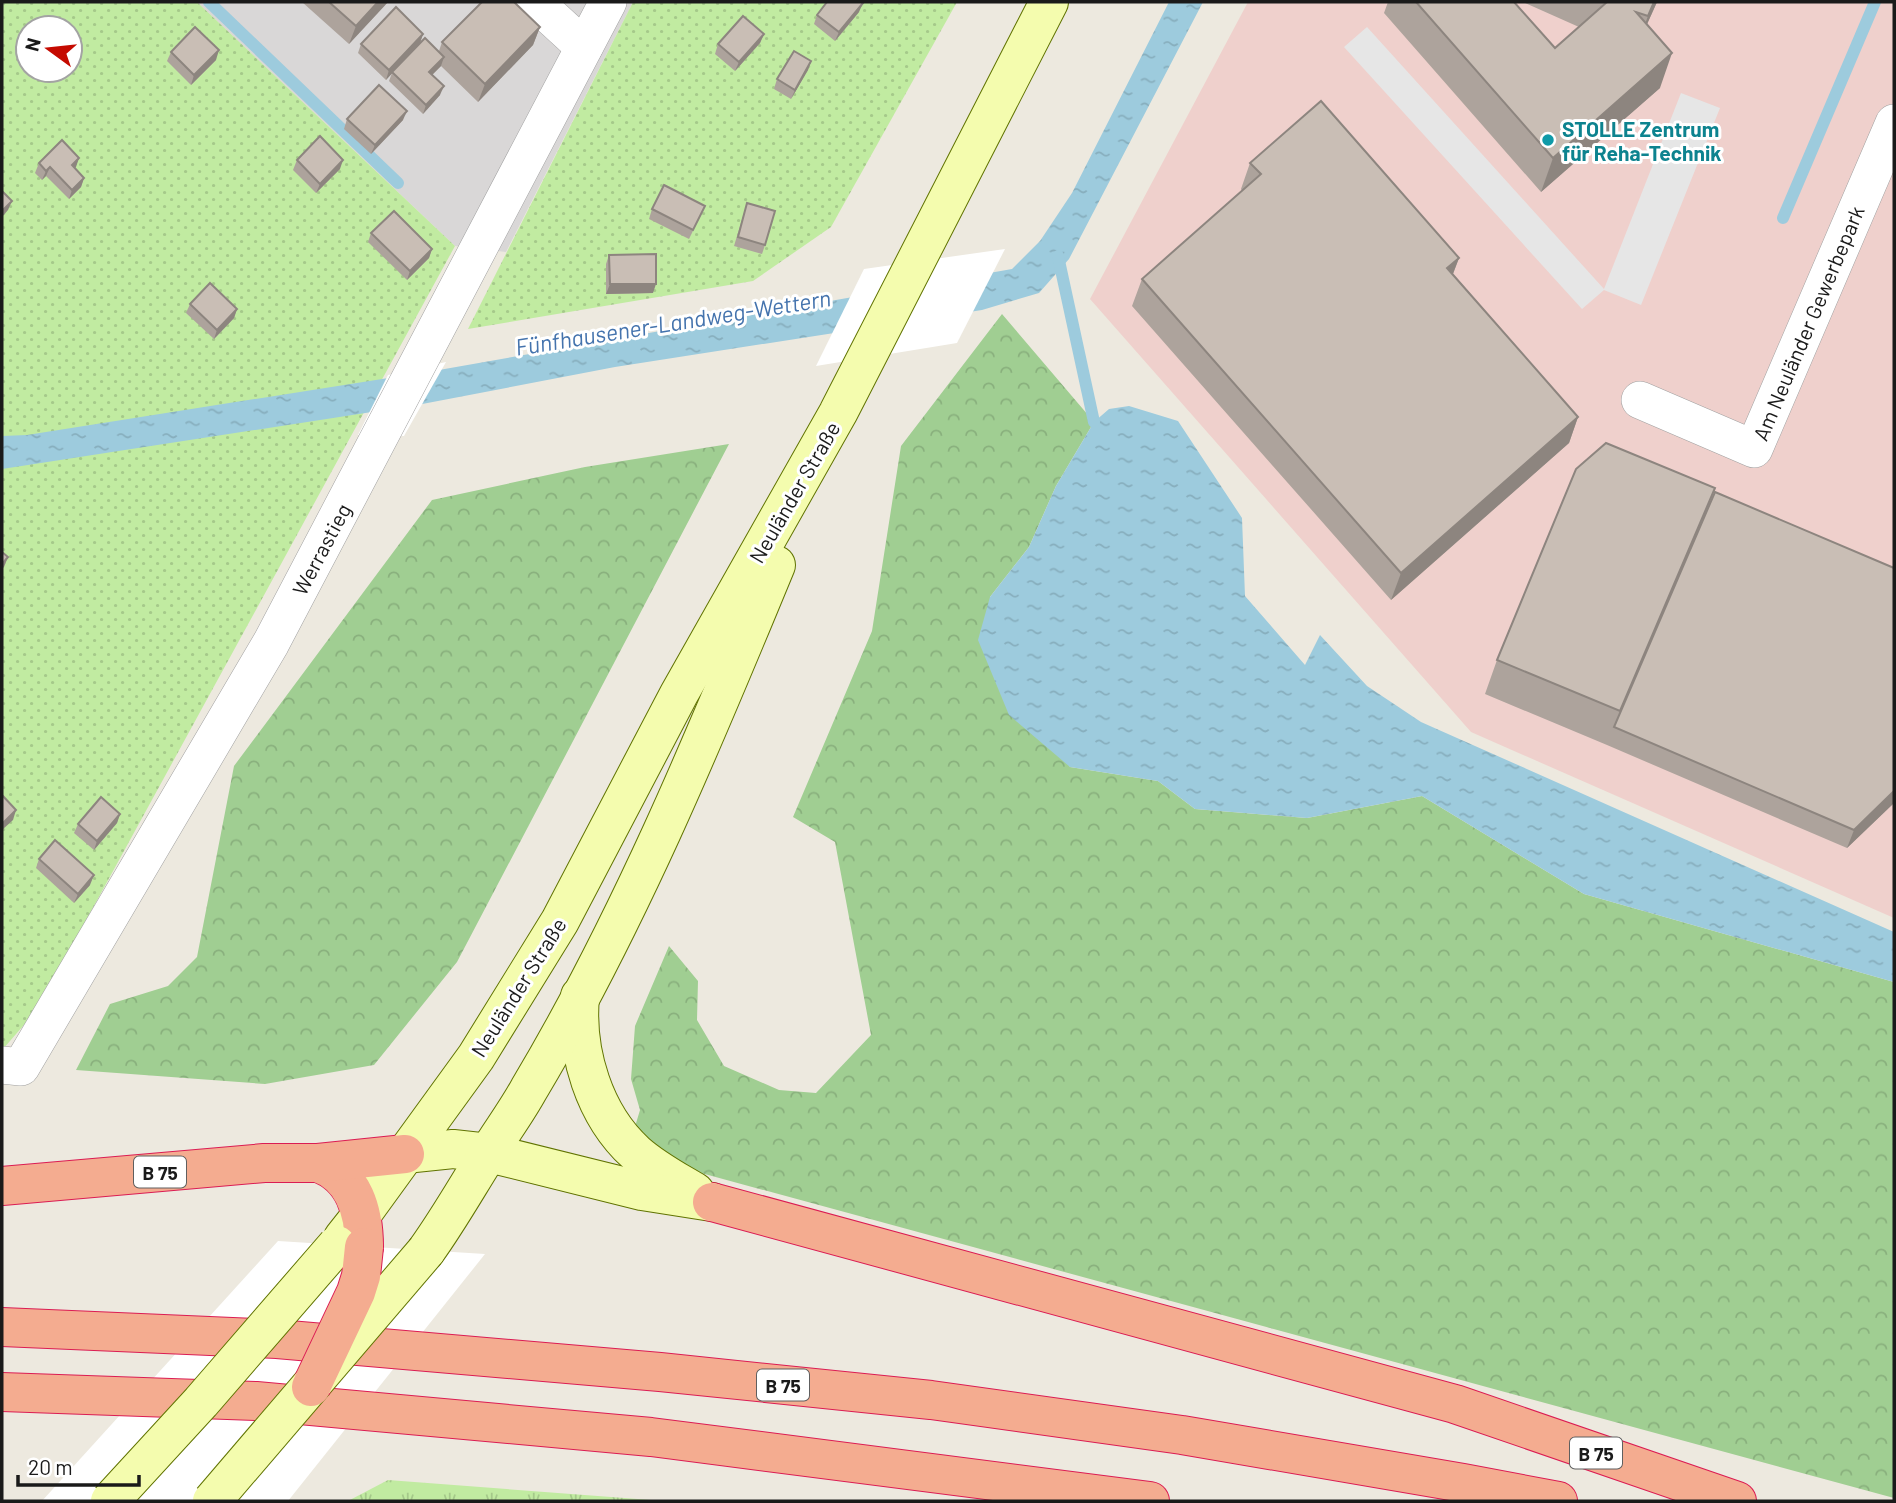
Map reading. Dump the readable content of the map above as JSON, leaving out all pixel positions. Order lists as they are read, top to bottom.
{
  "streets": {
    "highway": ["B 75"],
    "main road": ["Neuländer Straße"],
    "street": ["Am Neuländer Gewerbepark", "Werrastieg"]
  },
  "crossings": [
    ["Neuländer Straße", "B 75"]
  ],
  "water": ["Fünfhausener-Landweg-Wettern"],
  "places": ["STOLLE Zentrum für Reha-Technik"],
  "scale_bar": "20 m",
  "north": "left"
}
